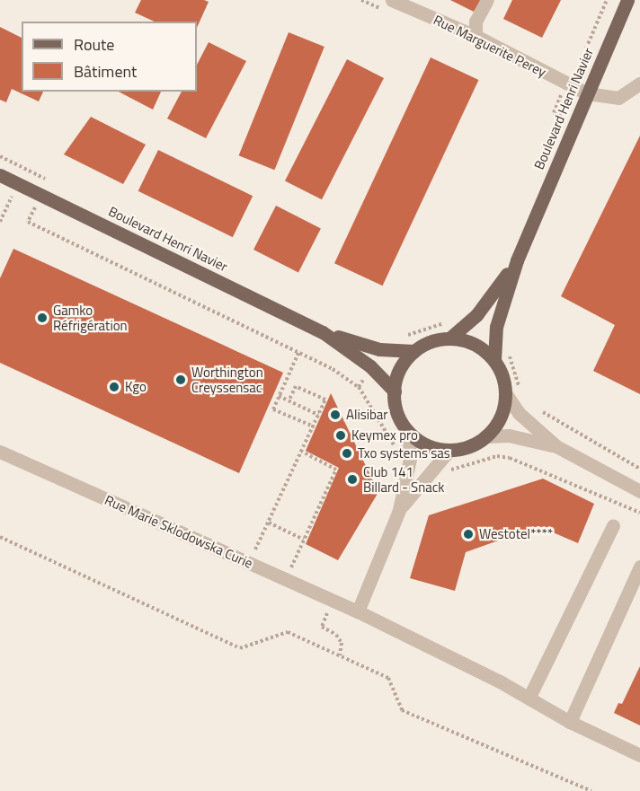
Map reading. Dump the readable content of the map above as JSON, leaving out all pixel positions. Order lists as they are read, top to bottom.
{
  "streets": {
    "main road": ["Boulevard Henri Navier"],
    "street": ["Rue Marguerite Perey", "Rue Marie Sklodowska Curie"]
  },
  "crossings": [
    ["Rue Marguerite Perey", "Boulevard Henri Navier"]
  ],
  "places": [
    "Gamko Réfrigération",
    "Worthington Creyssensac",
    "Kgo",
    "Alisibar",
    "Keymex pro",
    "Txo systems sas",
    "Club 141 Billard - Snack",
    "Westotel****"
  ],
  "legend": ["Route", "Bâtiment"]
}
